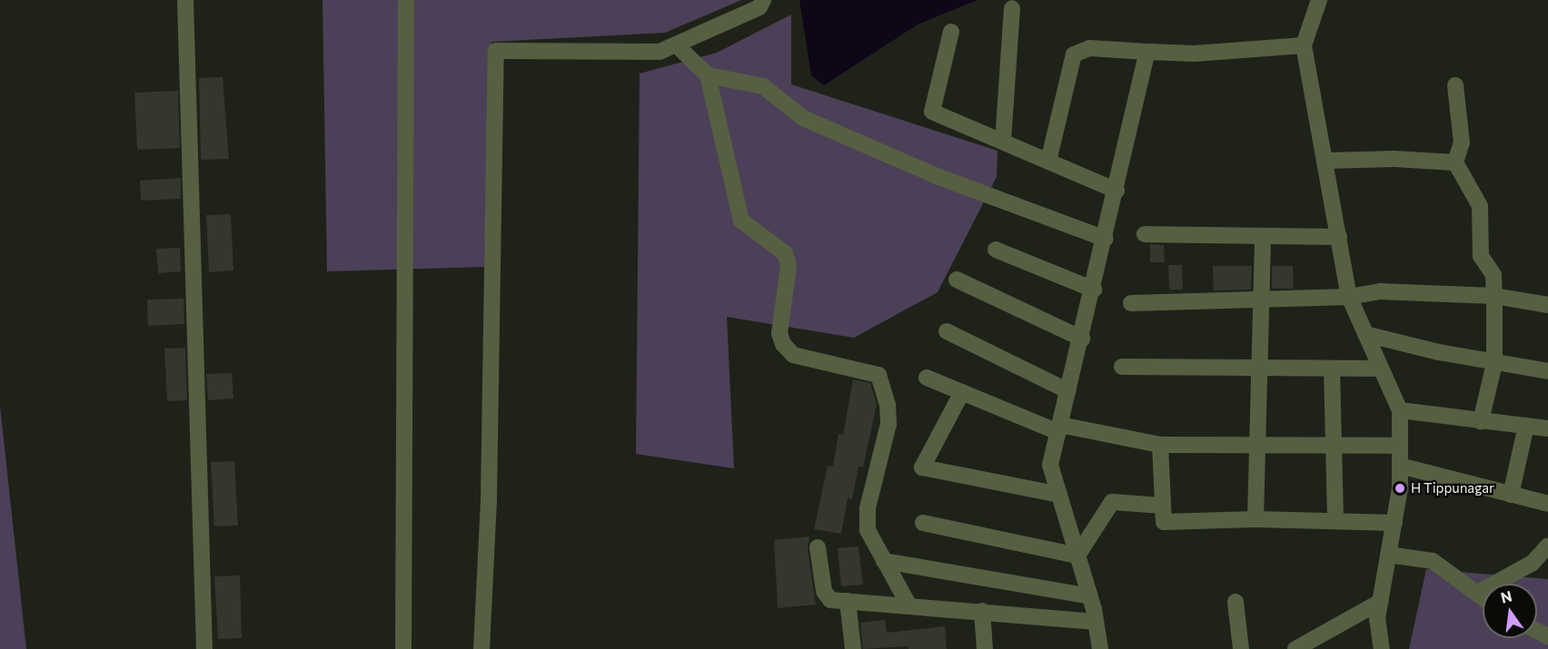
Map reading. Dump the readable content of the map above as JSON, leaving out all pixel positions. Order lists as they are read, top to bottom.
{
  "places": ["H Tippunagar"],
  "north": "top"
}
